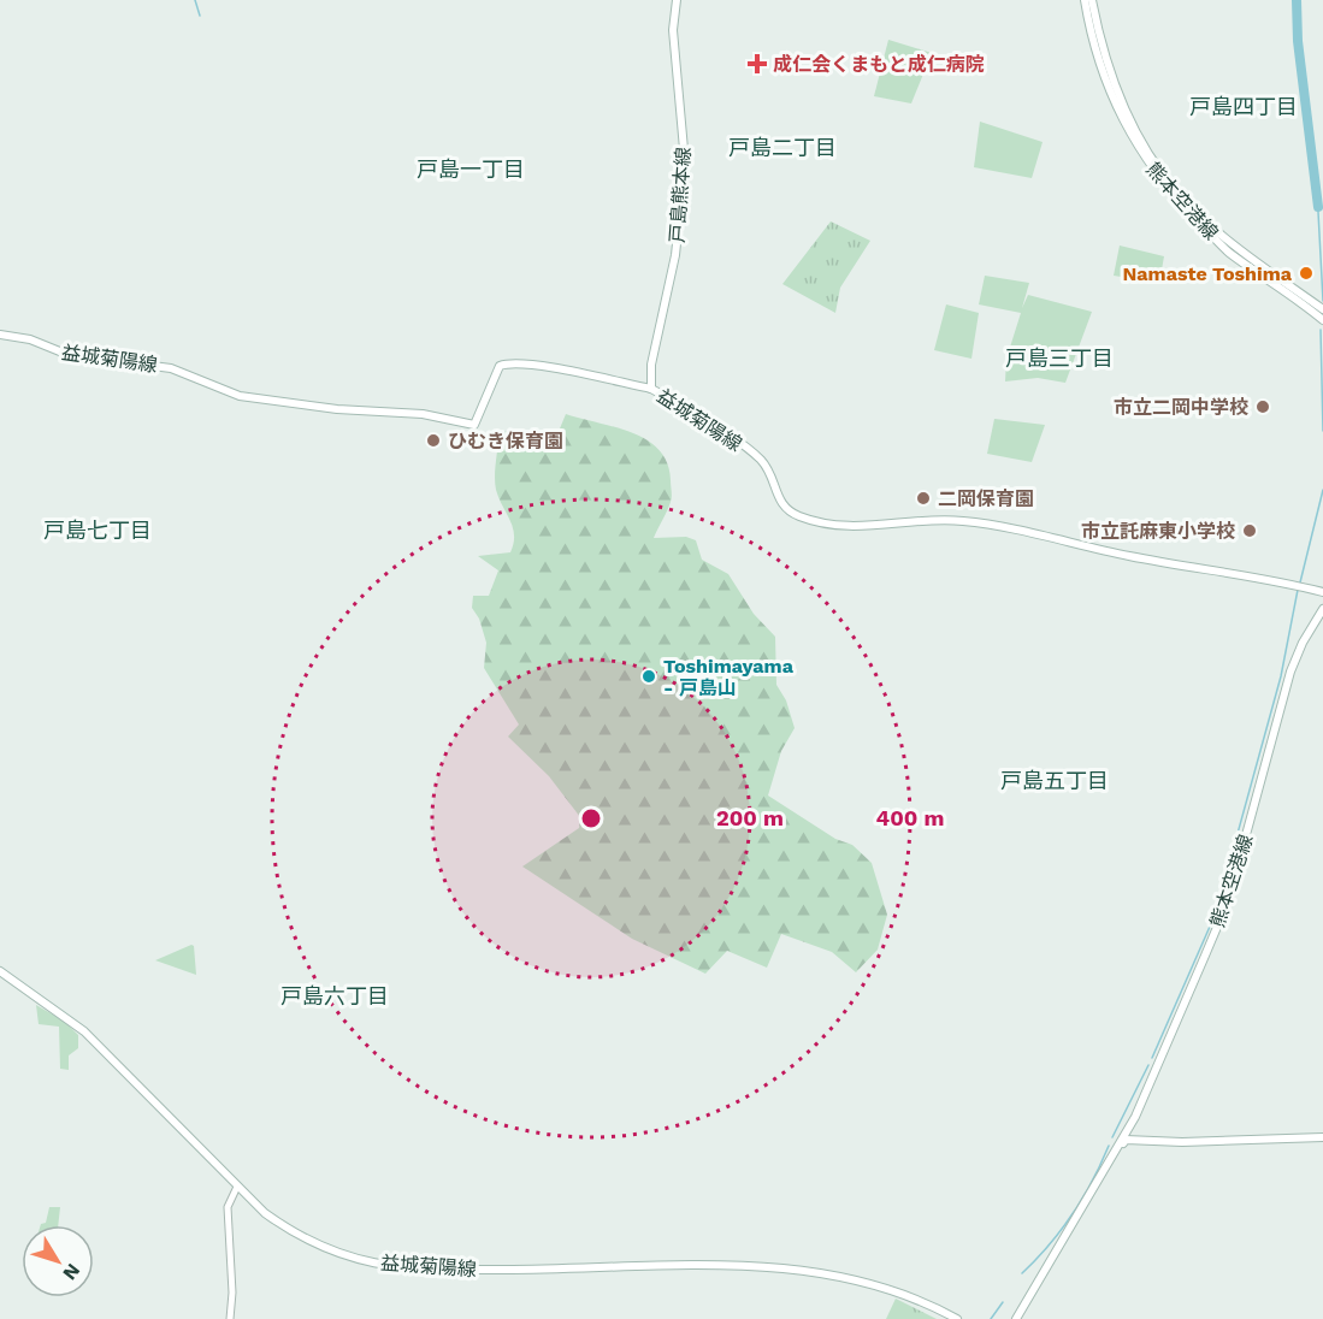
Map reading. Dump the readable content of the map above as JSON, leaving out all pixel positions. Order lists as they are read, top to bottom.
{
  "streets": {
    "main road": ["戸島熊本線", "熊本空港線", "益城菊陽線"]
  },
  "crossings": [
    ["戸島熊本線", "益城菊陽線"]
  ],
  "districts": [
    "戸島四丁目",
    "戸島二丁目",
    "戸島一丁目",
    "戸島三丁目",
    "戸島七丁目",
    "戸島五丁目",
    "戸島六丁目"
  ],
  "places": {
    "health": ["成仁会くまもと成仁病院"],
    "other": [
      "Namaste Toshima",
      "市立二岡中学校",
      "ひむき保育園",
      "二岡保育園",
      "市立託麻東小学校",
      "Toshimayama - 戸島山"
    ]
  },
  "north": "bottom right",
  "rings": ["200 m", "400 m"]
}
